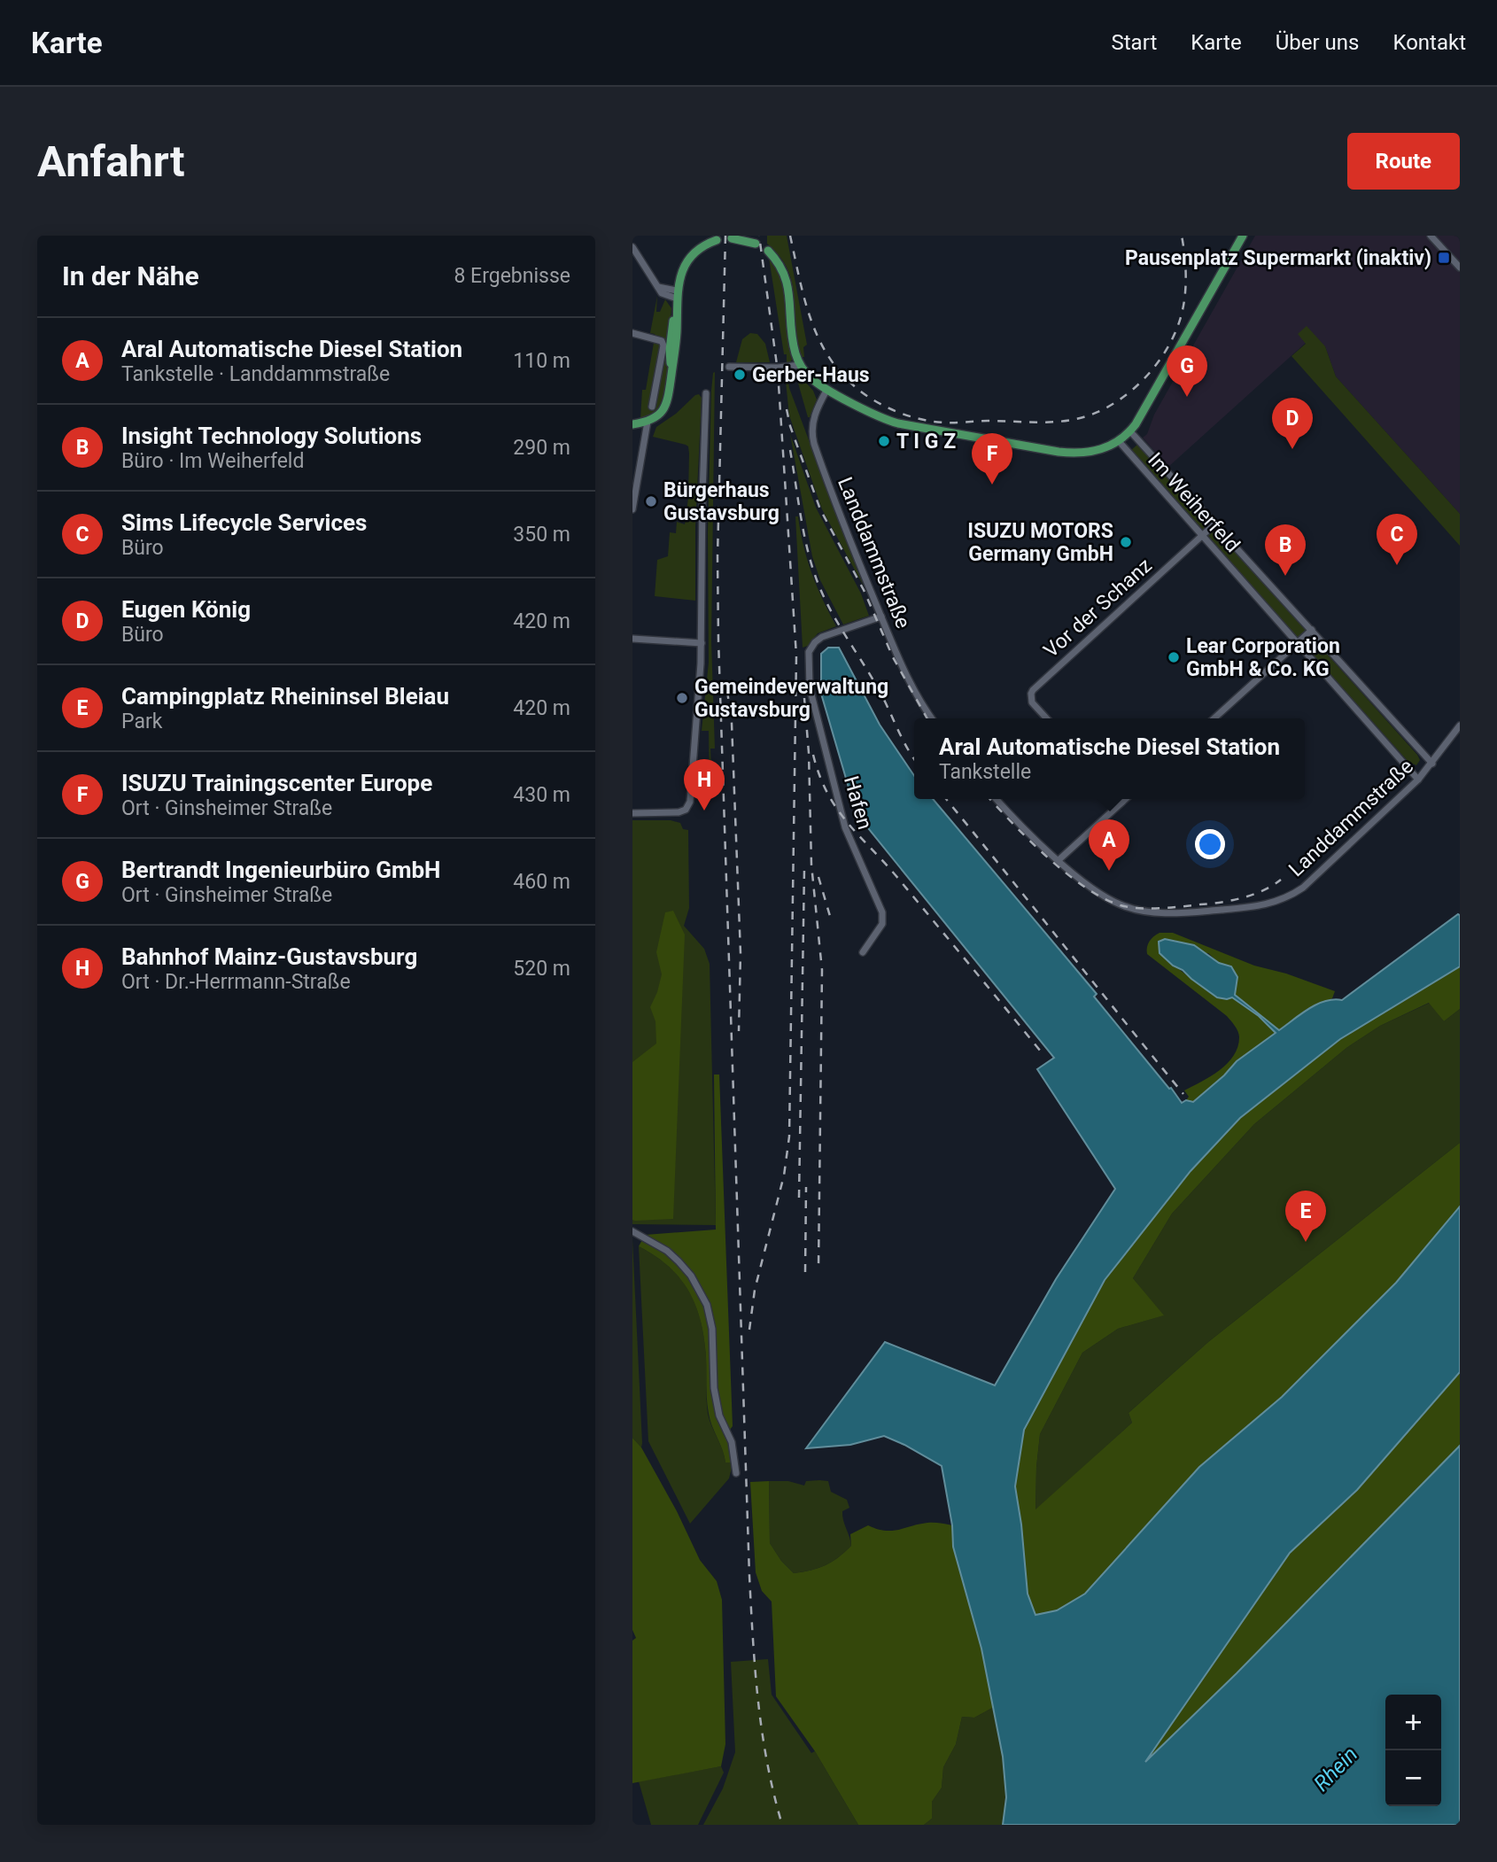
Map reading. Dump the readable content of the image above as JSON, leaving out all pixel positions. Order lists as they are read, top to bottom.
{
  "streets": {
    "street": [
      "Im Weiherfeld",
      "Landdammstraße",
      "Vor der Schanz",
      "Hafen"
    ]
  },
  "crossings": [
    ["Im Weiherfeld", "Landdammstraße"],
    ["Im Weiherfeld", "Vor der Schanz"],
    ["Landdammstraße", "Hafen"]
  ],
  "water": ["Rhein"],
  "places": {
    "transit": ["Pausenplatz Supermarkt (inaktiv)"],
    "other": [
      "Gerber-Haus",
      "T I G Z",
      "Bürgerhaus Gustavsburg",
      "ISUZU MOTORS Germany GmbH",
      "Lear Corporation GmbH & Co. KG",
      "Gemeindeverwaltung Gustavsburg"
    ]
  },
  "page": {
    "header": "Karte",
    "nav": [
      "Start",
      "Karte",
      "Über uns",
      "Kontakt"
    ],
    "buttons": "Route",
    "title": "Anfahrt",
    "heading": ["In der Nähe", "8 Ergebnisse"],
    "list": [
      {
        "mark": "A",
        "name": "Aral Automatische Diesel Station",
        "note": "Tankstelle · Landdammstraße",
        "value": "110 m"
      },
      {
        "mark": "B",
        "name": "Insight Technology Solutions",
        "note": "Büro · Im Weiherfeld",
        "value": "290 m"
      },
      {
        "mark": "C",
        "name": "Sims Lifecycle Services",
        "note": "Büro",
        "value": "350 m"
      },
      {
        "mark": "D",
        "name": "Eugen König",
        "note": "Büro",
        "value": "420 m"
      },
      {
        "mark": "E",
        "name": "Campingplatz Rheininsel Bleiau",
        "note": "Park",
        "value": "420 m"
      },
      {
        "mark": "F",
        "name": "ISUZU Trainingscenter Europe",
        "note": "Ort · Ginsheimer Straße",
        "value": "430 m"
      },
      {
        "mark": "G",
        "name": "Bertrandt Ingenieurbüro GmbH",
        "note": "Ort · Ginsheimer Straße",
        "value": "460 m"
      },
      {
        "mark": "H",
        "name": "Bahnhof Mainz-Gustavsburg",
        "note": "Ort · Dr.-Herrmann-Straße",
        "value": "520 m"
      }
    ],
    "pins": [
      "G",
      "D",
      "F",
      "C",
      "B",
      "H",
      "A",
      "E"
    ],
    "popup": ["Aral Automatische Diesel Station", "Tankstelle"],
    "map_buttons": ["+", "−"]
  }
}
